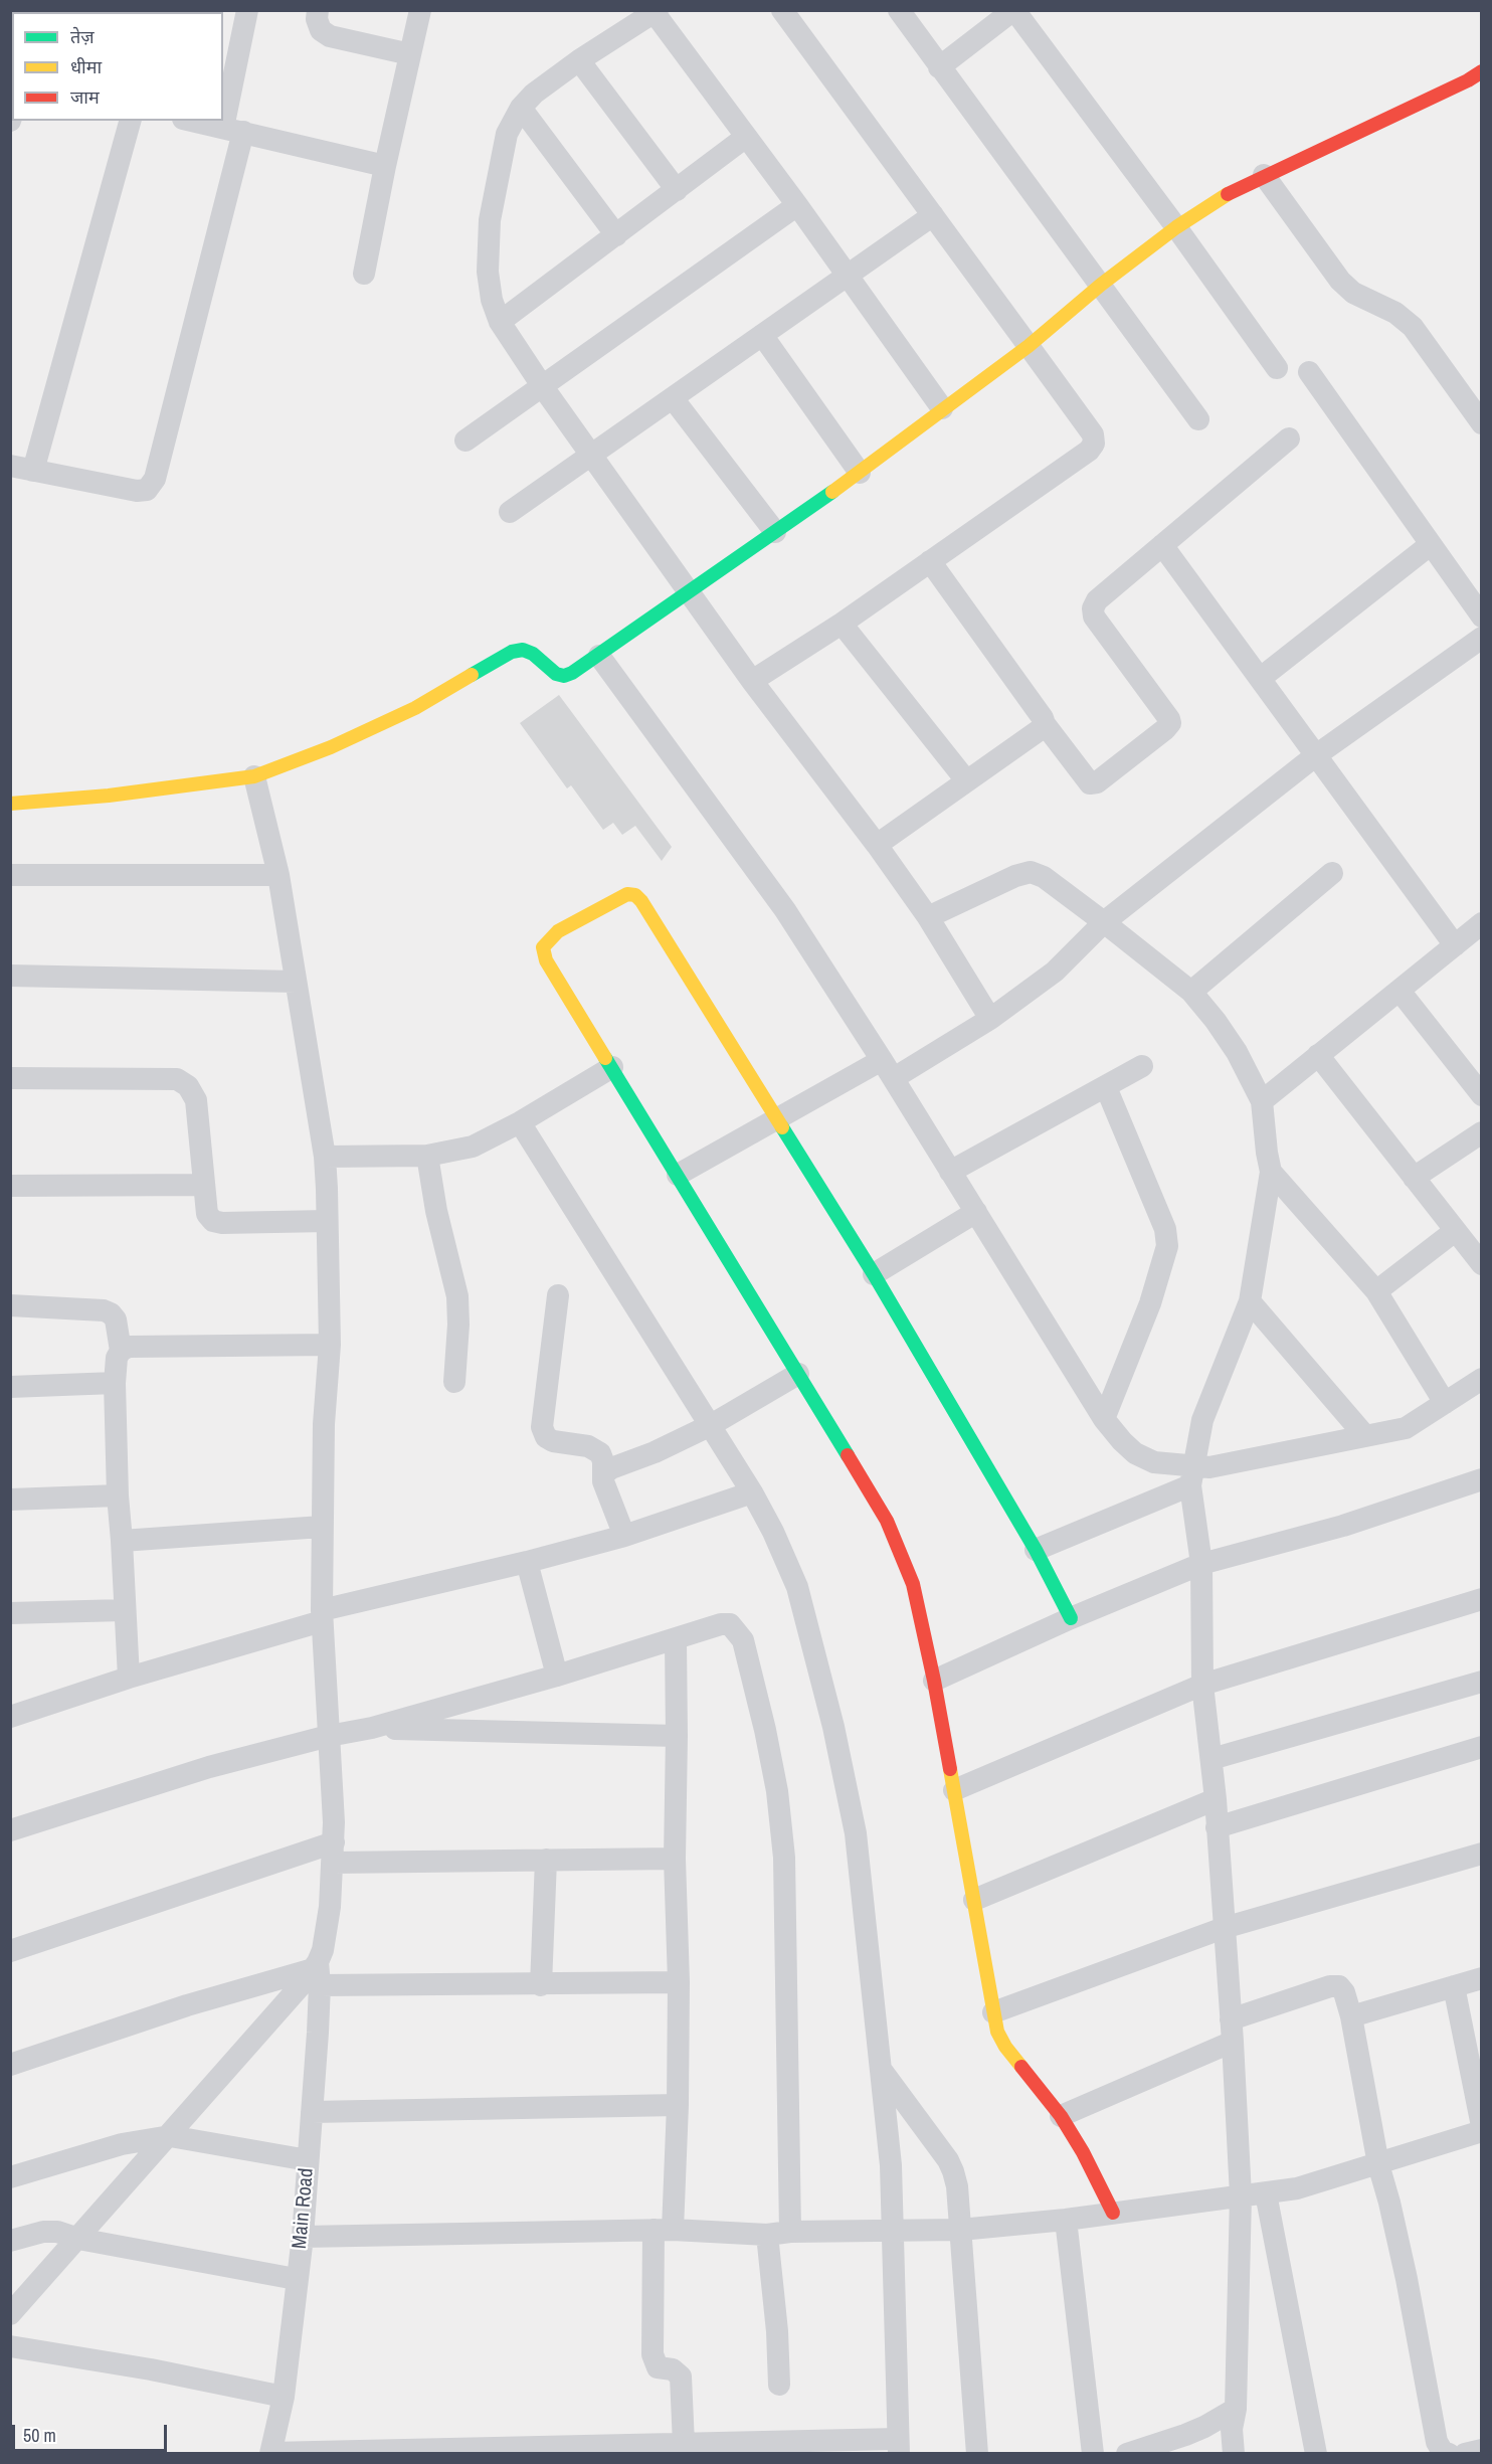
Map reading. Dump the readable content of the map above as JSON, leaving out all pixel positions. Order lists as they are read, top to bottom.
{
  "streets": {
    "street": ["Main Road"]
  },
  "legend": ["तेज़", "धीमा", "जाम"],
  "scale_bar": "50 m"
}
